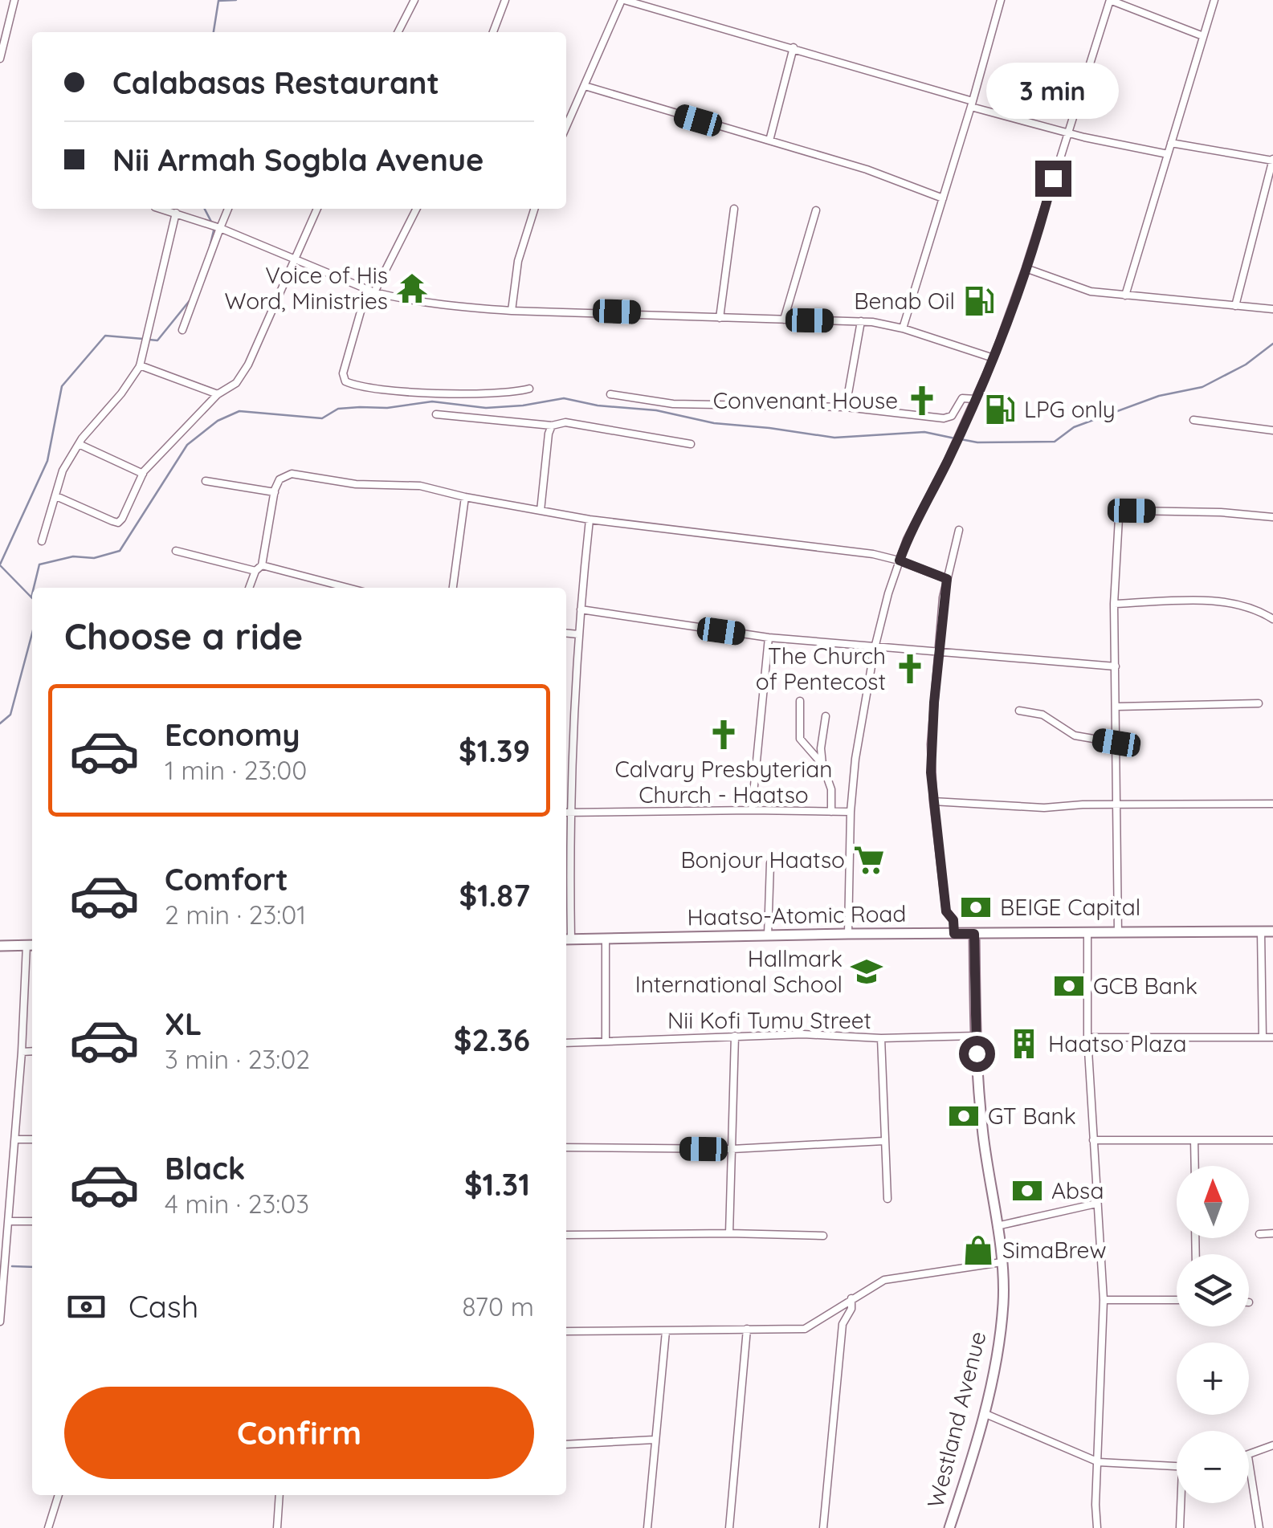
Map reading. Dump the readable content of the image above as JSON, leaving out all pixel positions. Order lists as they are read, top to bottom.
{
  "streets": {
    "main road": ["Haatso-Atomic Road", "Westland Avenue"],
    "street": ["Nii Kofi Tumu Street"]
  },
  "crossings": [
    ["Haatso-Atomic Road", "Westland Avenue"],
    ["Nii Kofi Tumu Street", "Westland Avenue"]
  ],
  "places": {
    "temple": ["Voice of His Word, Ministries"],
    "fuel station": ["Benab Oil", "LPG only"],
    "church": ["Convenant House", "The Church of Pentecost", "Calvary Presbyterian Church - Haatso"],
    "supermarket": ["Bonjour Haatso"],
    "bank": [
      "BEIGE Capital",
      "GCB Bank",
      "GT Bank",
      "Absa"
    ],
    "school or university": ["Hallmark International School"],
    "building": ["Haatso Plaza"],
    "shop": ["SimaBrew"]
  },
  "north": "top",
  "page": {
    "banner": ["Calabasas Restaurant", "Nii Armah Sogbla Avenue"],
    "bubble": "3 min",
    "heading": "Choose a ride",
    "list": [
      {
        "name": "Economy",
        "note": "1 min · 23:00",
        "value": "$1.39"
      },
      {
        "name": "Comfort",
        "note": "2 min · 23:01",
        "value": "$1.87"
      },
      {
        "name": "XL",
        "note": "3 min · 23:02",
        "value": "$2.36"
      },
      {
        "name": "Black",
        "note": "4 min · 23:03",
        "value": "$1.31"
      }
    ],
    "map_buttons": ["+", "−"],
    "pay": ["Cash", "870 m"],
    "buttons": "Confirm"
  }
}
